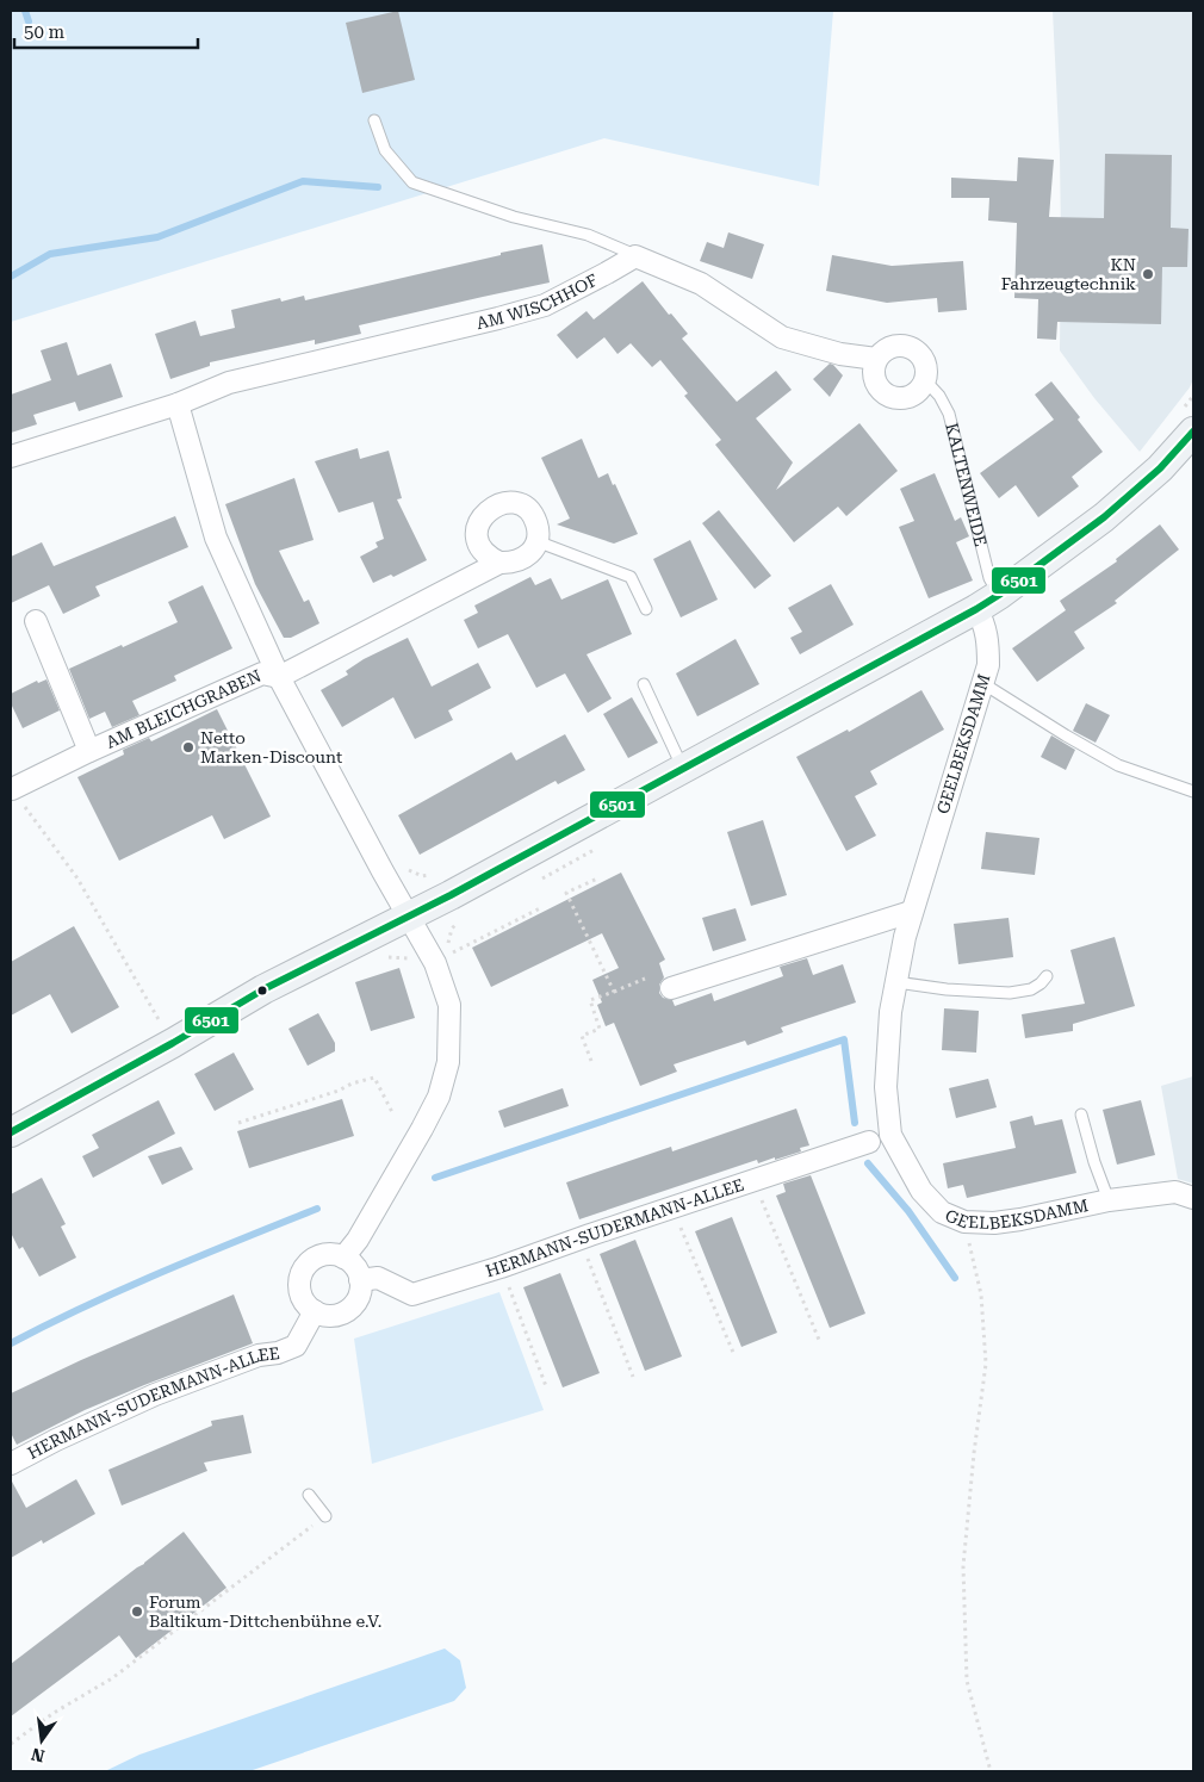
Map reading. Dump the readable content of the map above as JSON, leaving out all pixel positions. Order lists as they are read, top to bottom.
{
  "streets": {
    "street": [
      "AM WISCHHOF",
      "AM BLEICHGRABEN",
      "GEELBEKSDAMM",
      "HERMANN-SUDERMANN-ALLEE"
    ],
    "lane": ["KALTENWEIDE"]
  },
  "crossings": [
    ["KALTENWEIDE", "GEELBEKSDAMM"]
  ],
  "places": ["KN Fahrzeugtechnik", "Netto Marken-Discount", "Forum Baltikum-Dittchenbühne e.V."],
  "lines": ["transit line 6501"],
  "scale_bar": "50 m",
  "north": "bottom"
}
